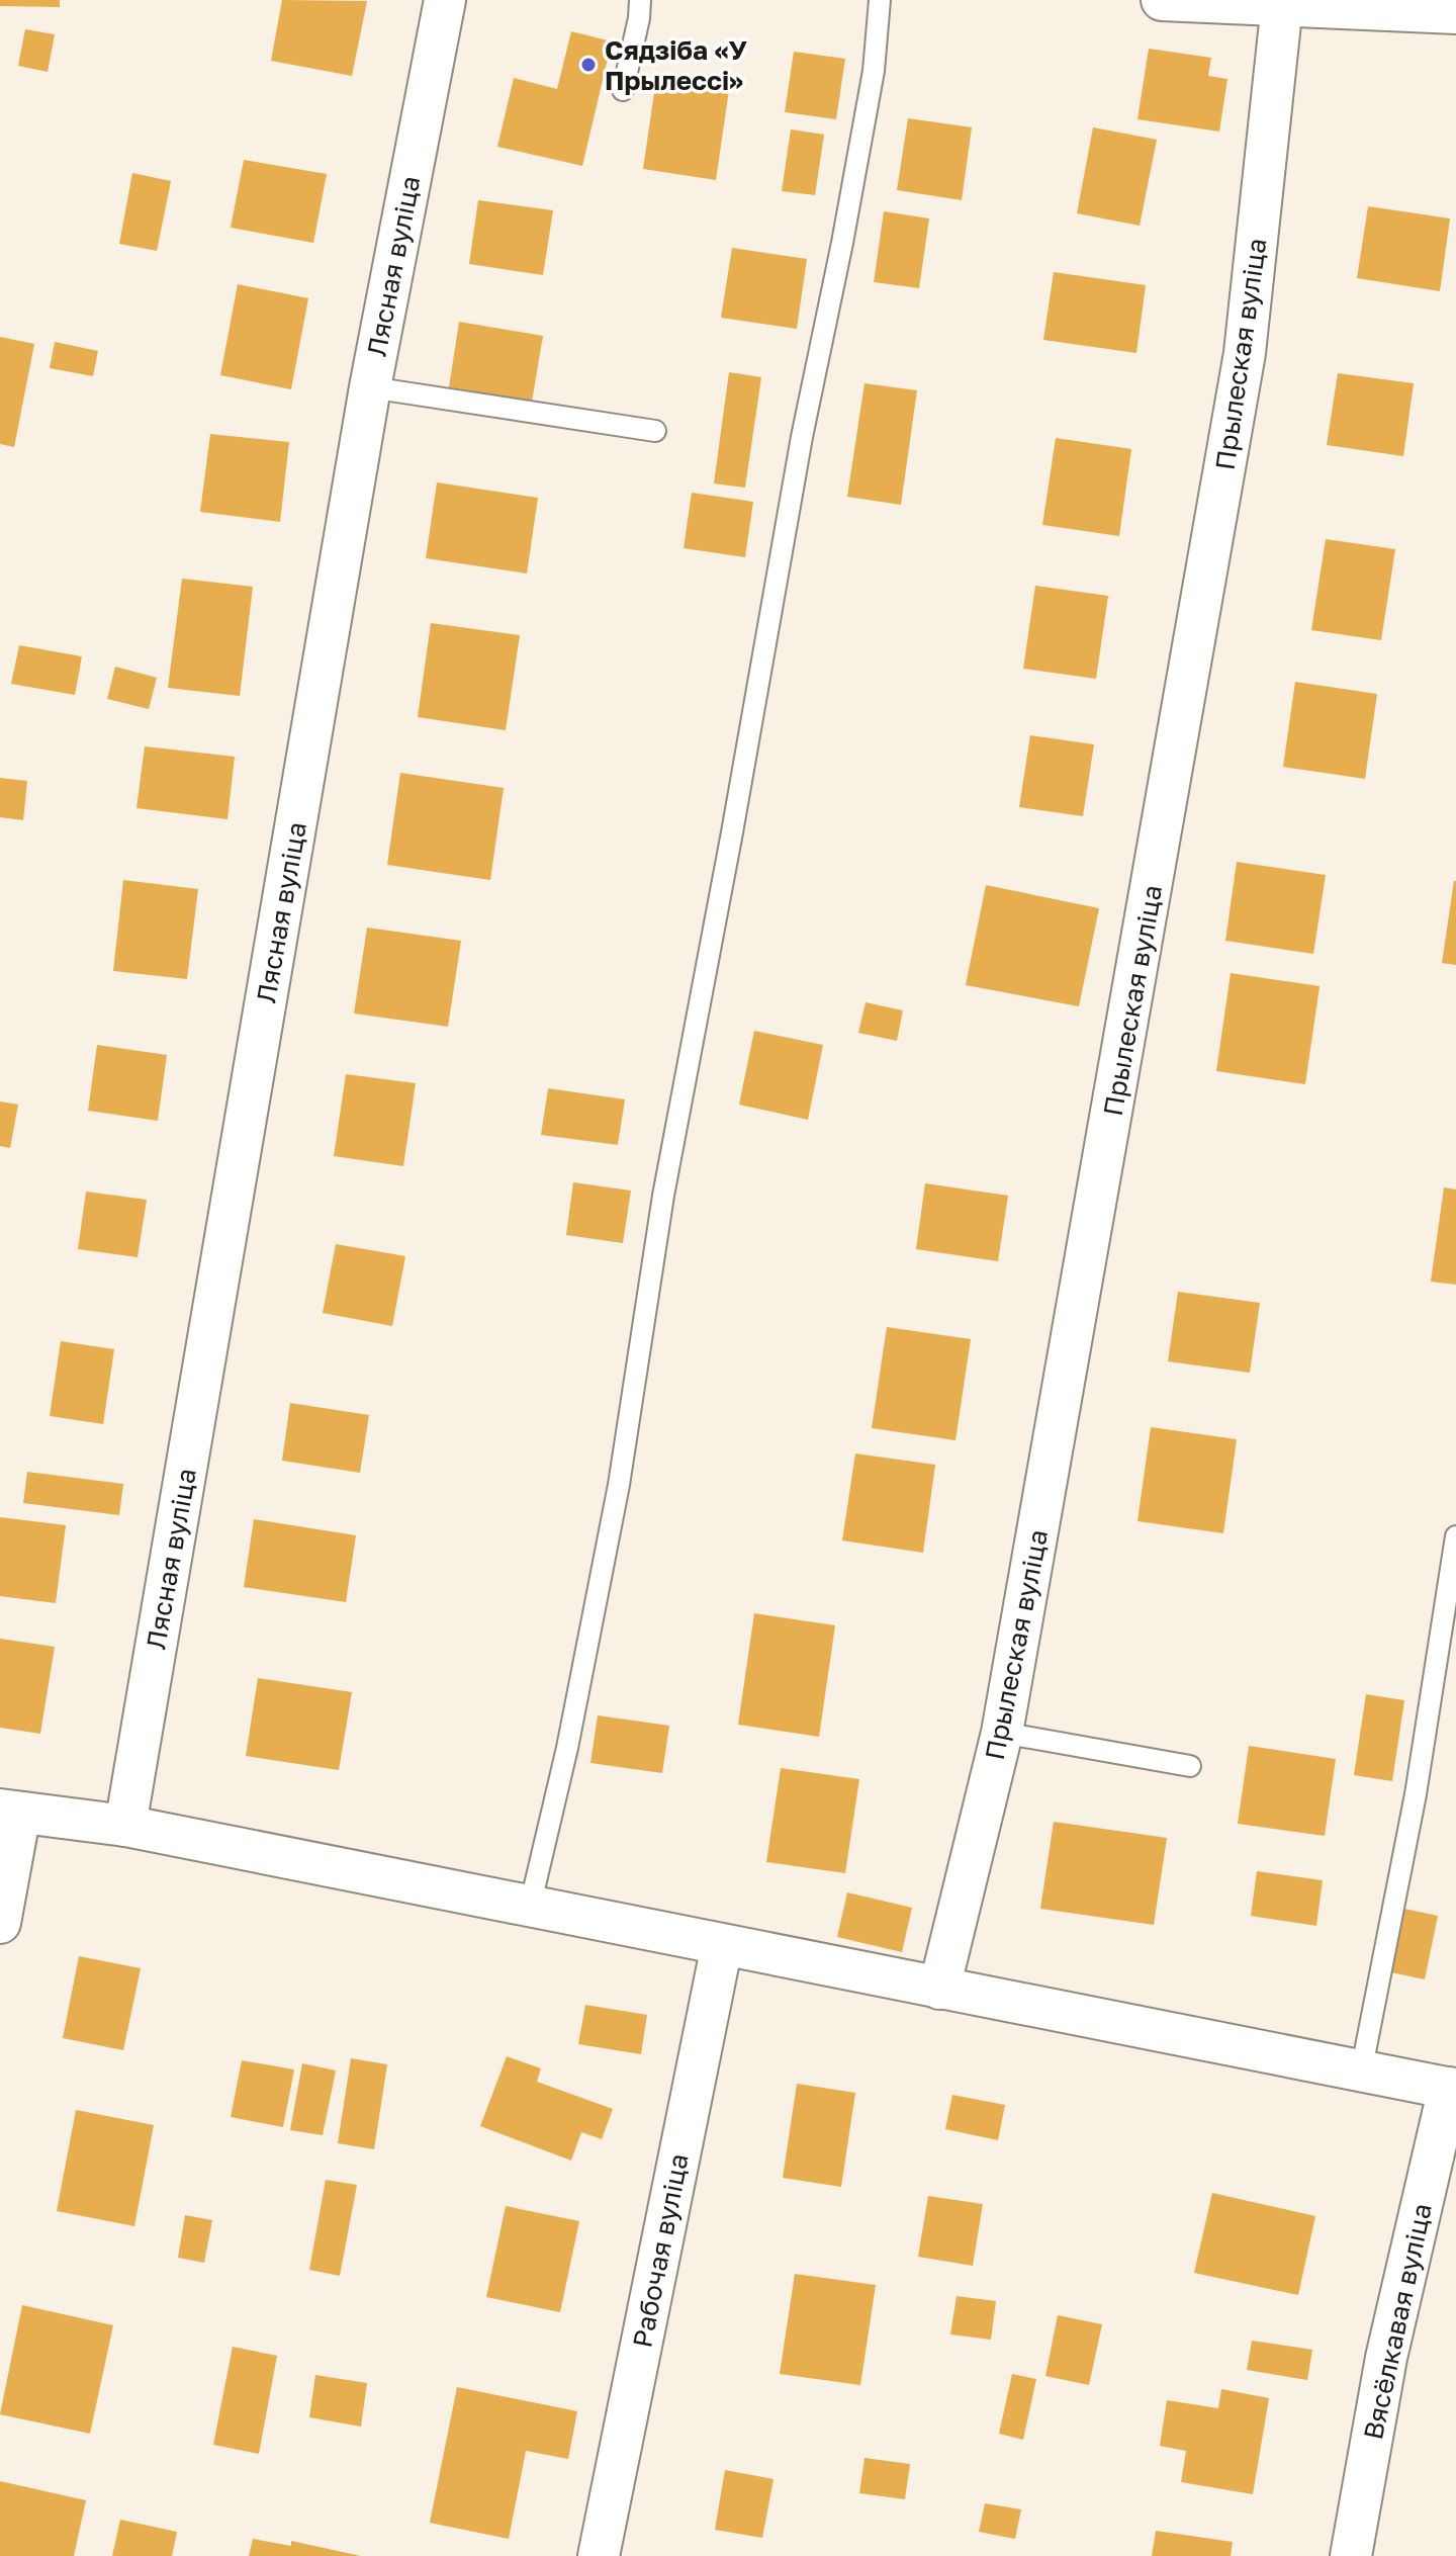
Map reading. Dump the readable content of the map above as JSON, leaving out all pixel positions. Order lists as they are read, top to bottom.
{
  "streets": {
    "street": [
      "Лясная вуліца",
      "Прылеская вуліца",
      "Рабочая вуліца",
      "Вясёлкавая вуліца"
    ]
  },
  "places": ["Сядзіба «У Прылессі»"]
}
